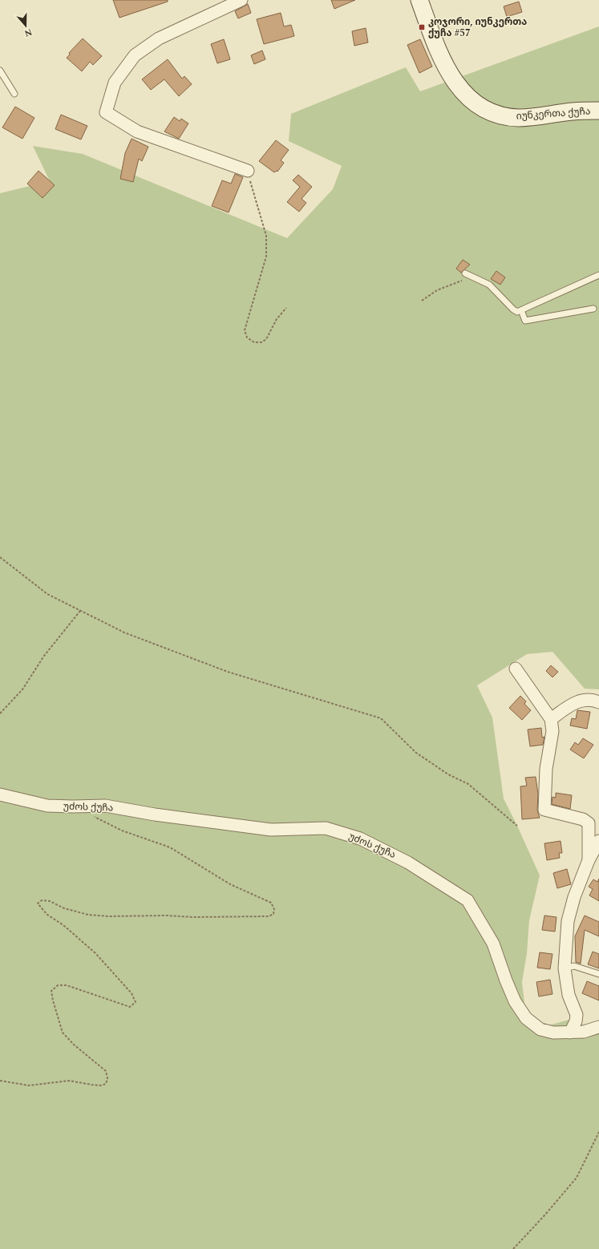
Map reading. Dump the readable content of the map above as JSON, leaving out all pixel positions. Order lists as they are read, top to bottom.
{
  "streets": {
    "main road": ["იუნკერთა ქუჩა"],
    "street": ["უძოს ქუჩა"]
  },
  "places": {
    "transit": ["კოჯორი, იუნკერთა ქუჩა #57"]
  },
  "north": "bottom"
}
